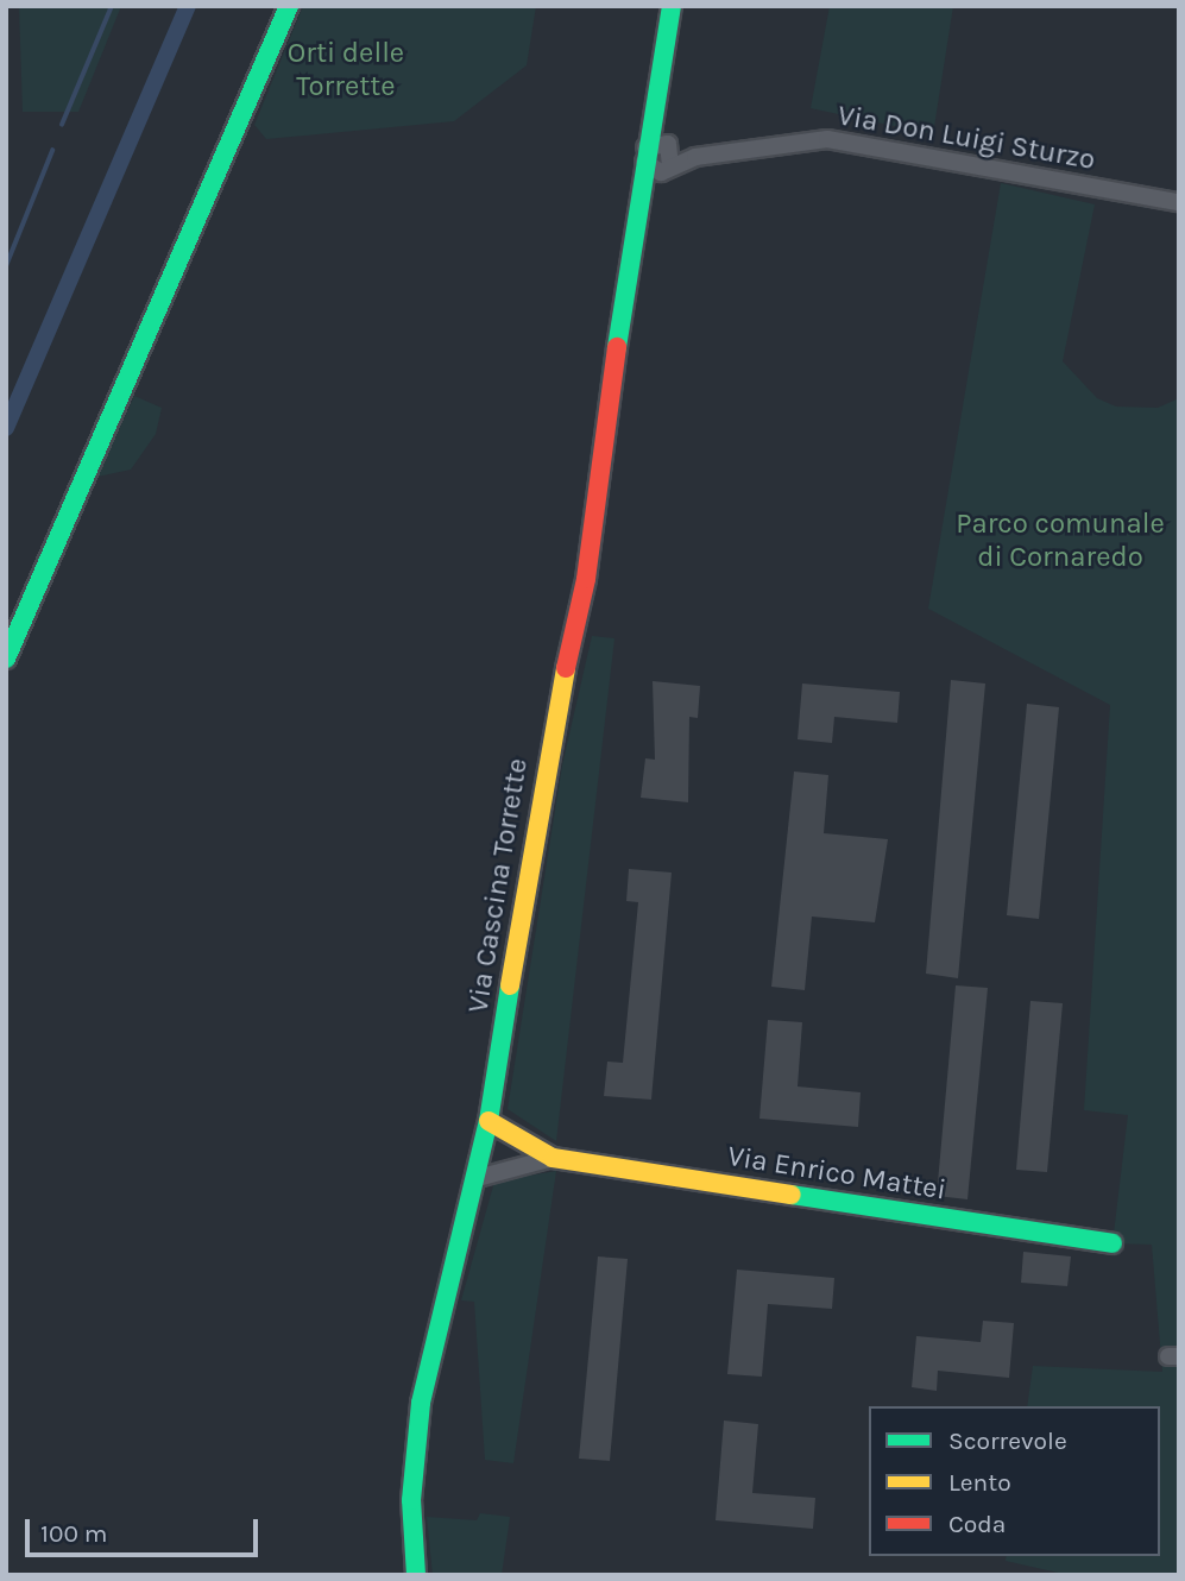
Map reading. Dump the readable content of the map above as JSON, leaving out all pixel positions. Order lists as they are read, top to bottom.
{
  "streets": {
    "street": ["Via Don Luigi Sturzo", "Via Cascina Torrette", "Via Enrico Mattei"]
  },
  "crossings": [
    ["Via Don Luigi Sturzo", "Via Cascina Torrette"],
    ["Via Cascina Torrette", "Via Enrico Mattei"]
  ],
  "parks": ["Orti delle Torrette", "Parco comunale di Cornaredo"],
  "legend": ["Scorrevole", "Lento", "Coda"],
  "scale_bar": "100 m"
}
